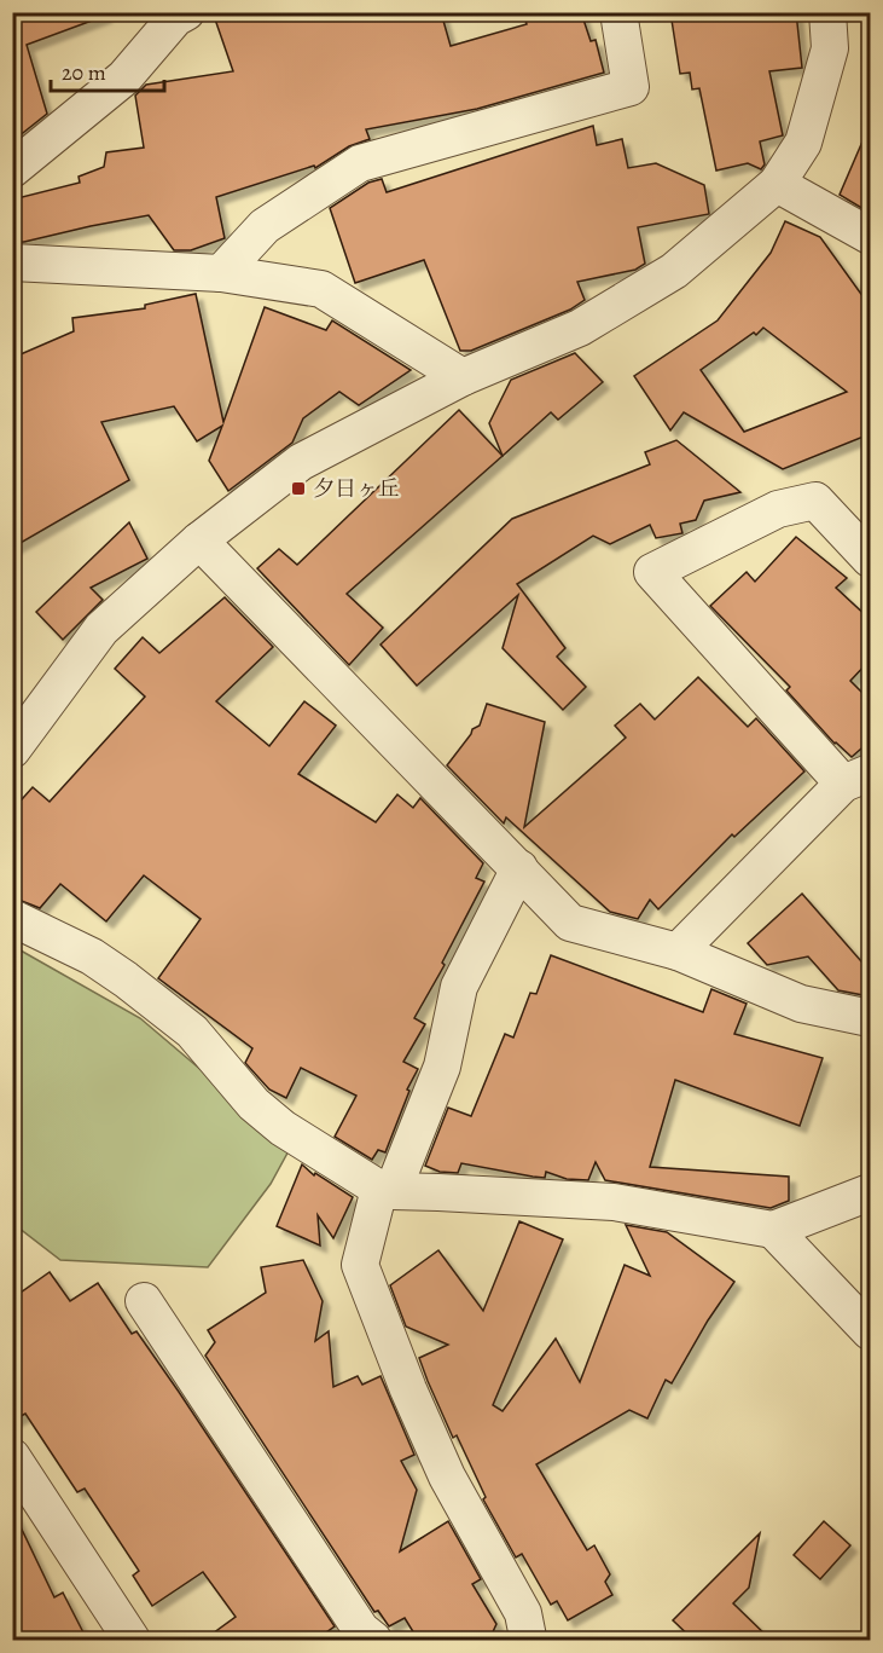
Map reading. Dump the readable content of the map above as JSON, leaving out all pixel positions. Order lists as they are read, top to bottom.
{
  "places": {
    "transit": ["夕日ヶ丘"]
  },
  "scale_bar": "20 m"
}
